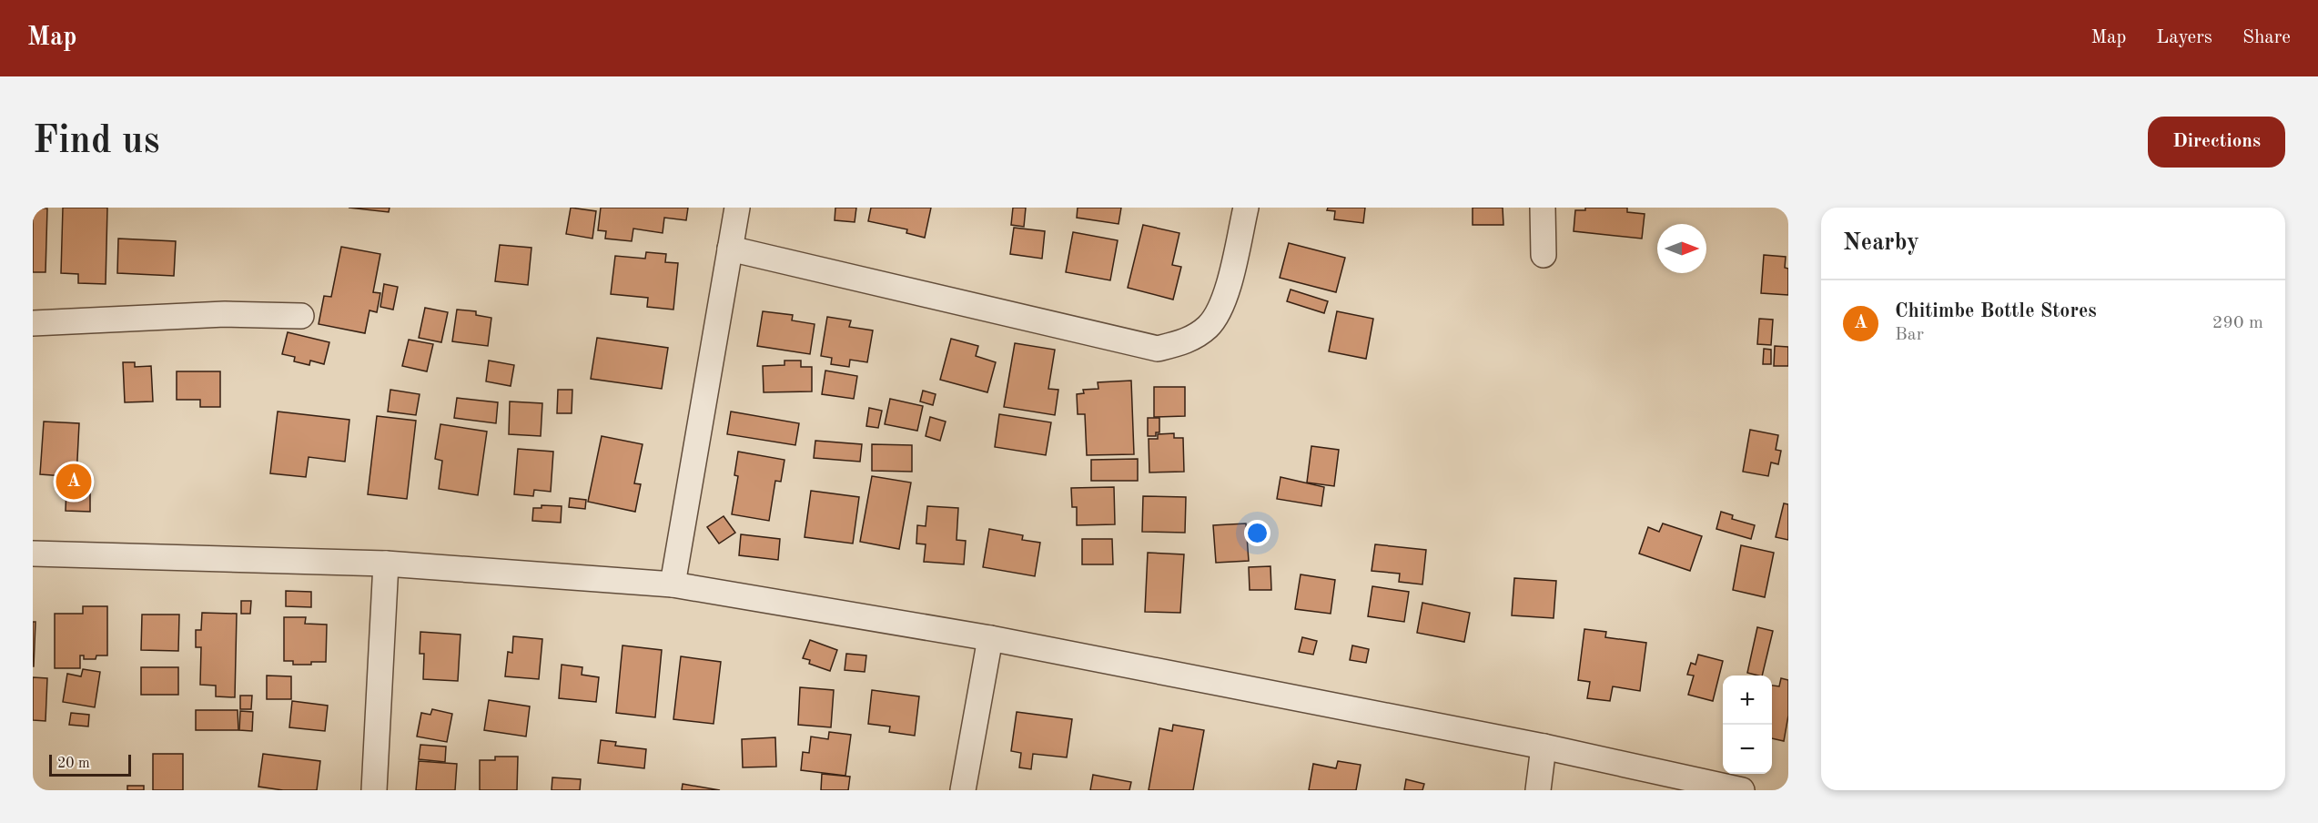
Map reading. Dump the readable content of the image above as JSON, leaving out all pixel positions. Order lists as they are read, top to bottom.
{
  "scale_bar": "20 m",
  "north": "right",
  "page": {
    "header": "Map",
    "nav": ["Map", "Layers", "Share"],
    "buttons": "Directions",
    "title": "Find us",
    "heading": "Nearby",
    "list": [
      {
        "mark": "A",
        "name": "Chitimbe Bottle Stores",
        "note": "Bar",
        "value": "290 m"
      }
    ],
    "pins": "A",
    "map_buttons": ["+", "−"],
    "scale": "20 m"
  }
}
